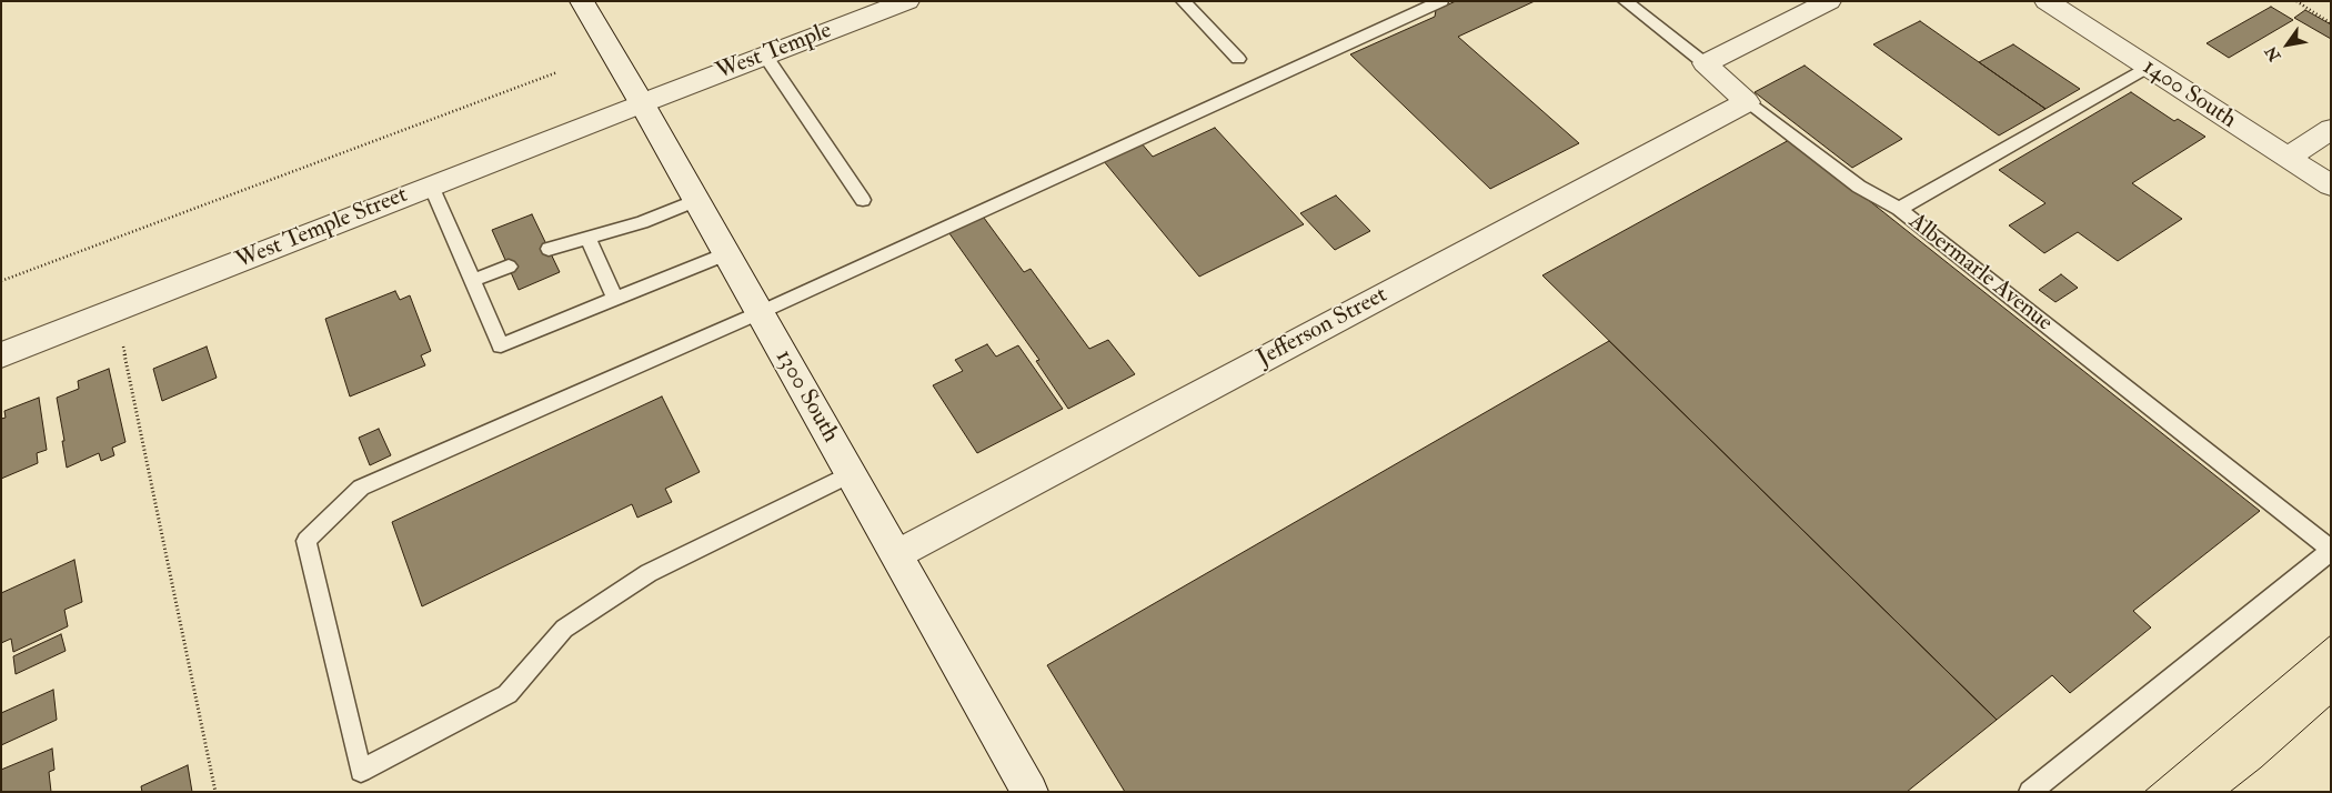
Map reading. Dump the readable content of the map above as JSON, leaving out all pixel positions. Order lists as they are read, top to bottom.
{
  "streets": {
    "street": [
      "West Temple",
      "1400 South",
      "West Temple Street",
      "Albermarle Avenue",
      "Jefferson Street",
      "1300 South"
    ]
  },
  "crossings": [
    ["West Temple", "West Temple Street"],
    ["West Temple", "1300 South"],
    ["West Temple Street", "1300 South"],
    ["Albermarle Avenue", "Jefferson Street"],
    ["Jefferson Street", "1300 South"]
  ],
  "north": "bottom left"
}
